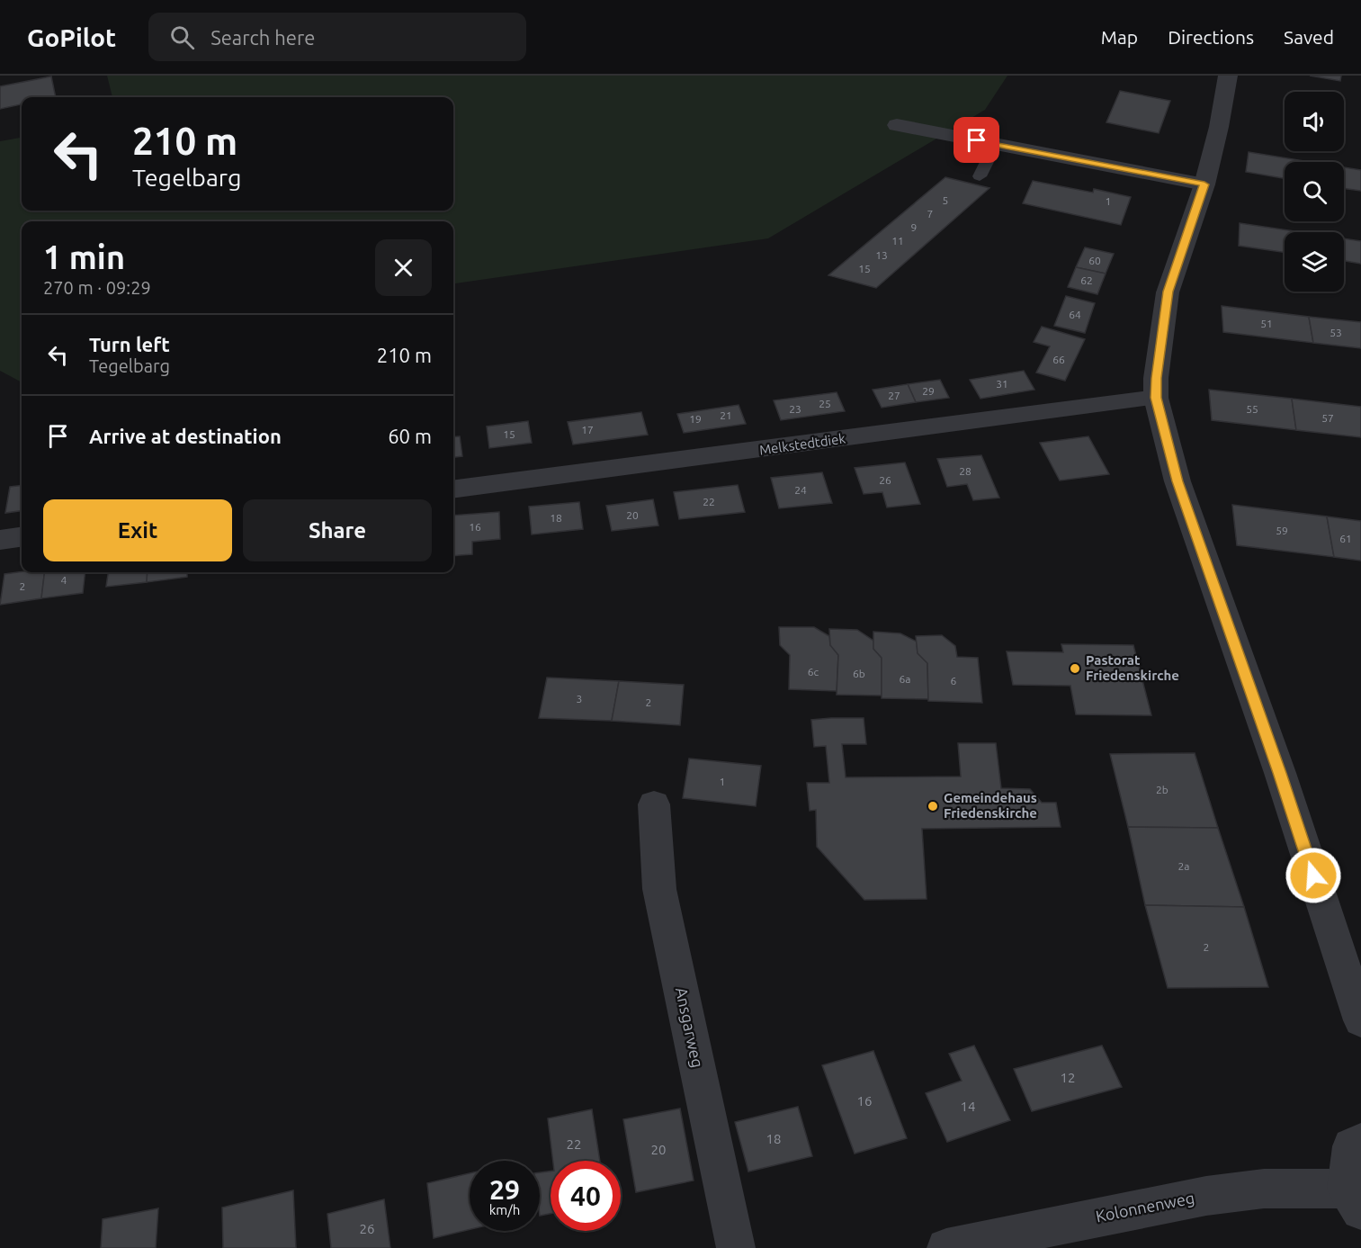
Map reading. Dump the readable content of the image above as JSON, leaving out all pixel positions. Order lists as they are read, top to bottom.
{
  "streets": {
    "street": ["Melkstedtdiek", "Ansgarweg", "Kolonnenweg"]
  },
  "places": ["Pastorat Friedenskirche", "Gemeindehaus Friedenskirche"],
  "house_numbers": [
    "5",
    "1",
    "7",
    "9",
    "11",
    "13",
    "60",
    "15",
    "62",
    "64",
    "51",
    "53",
    "66",
    "31",
    "29",
    "27",
    "25",
    "23",
    "55",
    "21",
    "57",
    "19",
    "17",
    "15",
    "28",
    "26",
    "24",
    "22",
    "20",
    "18",
    "16",
    "59",
    "61",
    "4",
    "2",
    "6c",
    "6b",
    "6a",
    "6",
    "3",
    "2",
    "1",
    "2b",
    "2a",
    "2",
    "12",
    "16",
    "14",
    "18",
    "22",
    "20",
    "26"
  ],
  "page": {
    "header": "GoPilot",
    "search": "Search here",
    "nav": ["Map", "Directions", "Saved"],
    "turn": ["210 m", "Tegelbarg"],
    "heading": ["1 min", "270 m · 09:29"],
    "list": [
      {
        "name": "Turn left",
        "note": "Tegelbarg",
        "value": "210 m"
      },
      {
        "name": "Arrive at destination",
        "value": "60 m"
      }
    ],
    "buttons": ["Exit", "Share"],
    "speed": "29 km/h",
    "limit": "40"
  }
}
